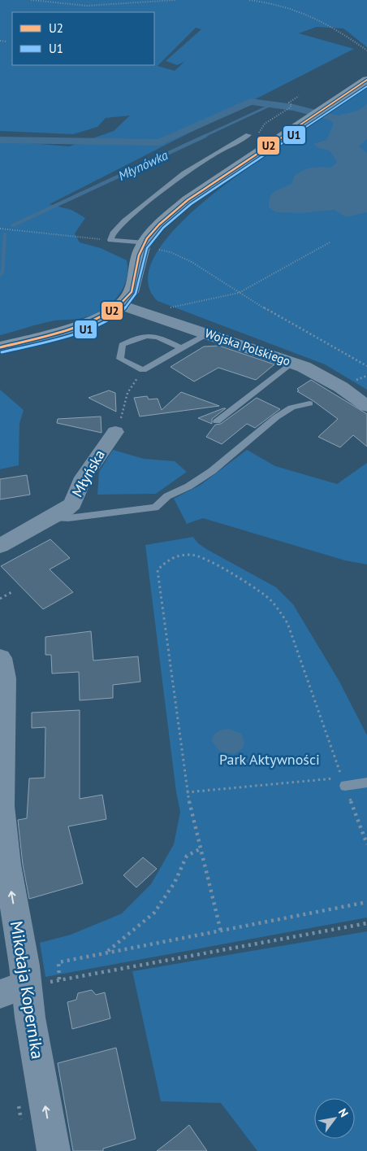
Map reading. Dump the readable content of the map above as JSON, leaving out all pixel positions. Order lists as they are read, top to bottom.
{
  "streets": {
    "street": ["Wojska Polskiego", "Młyńska", "Mikołaja Kopernika"]
  },
  "one_way": ["Mikołaja Kopernika"],
  "water": ["Młynówka"],
  "parks": ["Park Aktywności"],
  "lines": ["transit line U2", "transit line U1"],
  "legend": ["U2", "U1"],
  "north": "top right"
}
